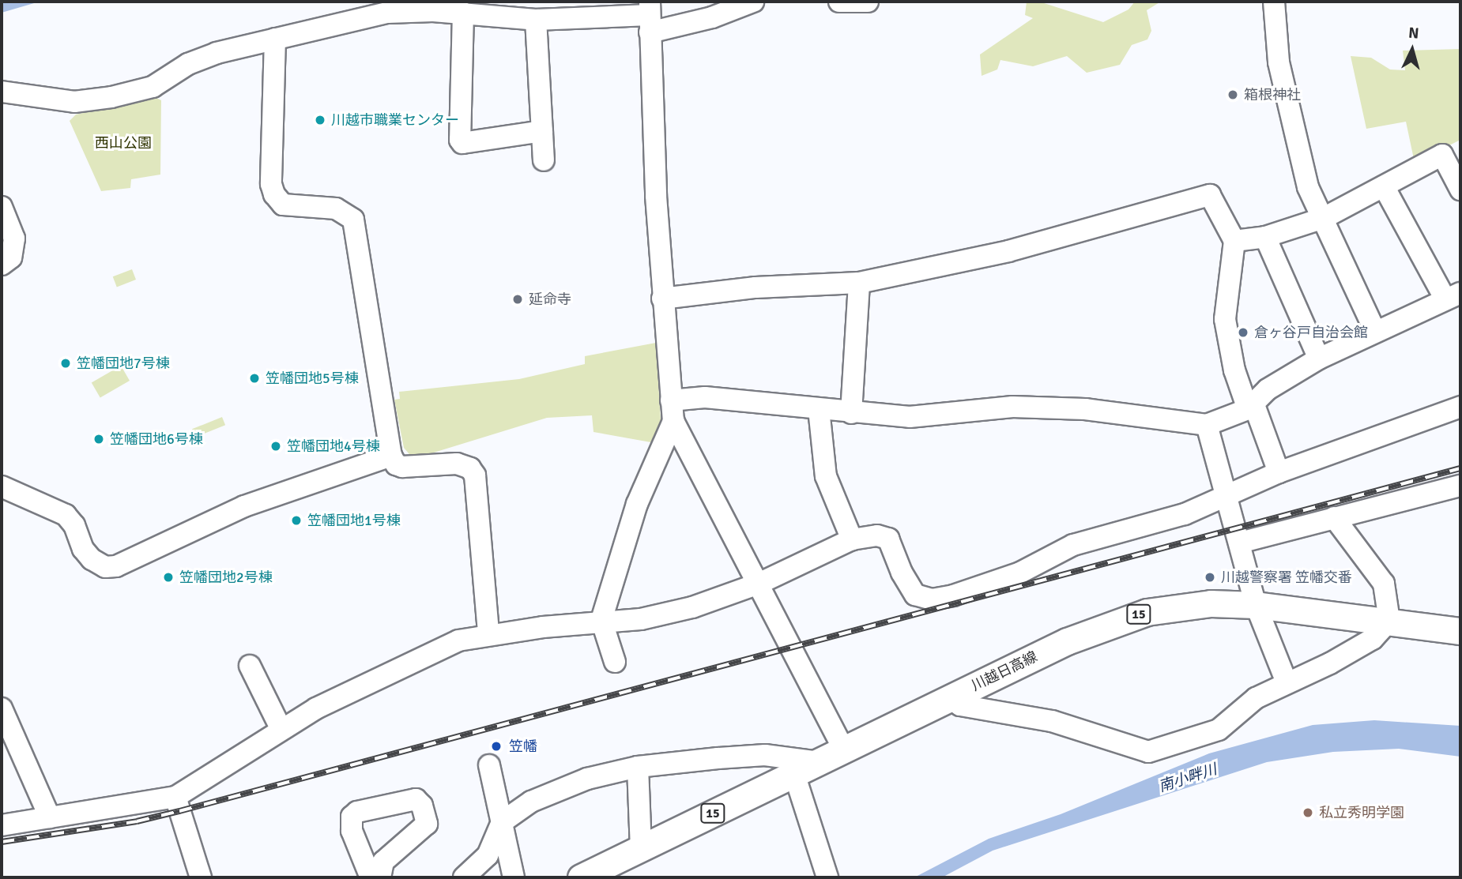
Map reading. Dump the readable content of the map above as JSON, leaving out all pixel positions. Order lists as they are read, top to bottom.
{
  "streets": {
    "main road": ["15", "川越日高線"]
  },
  "water": ["南小畔川"],
  "parks": ["西山公園"],
  "places": [
    "箱根神社",
    "川越市職業センター",
    "延命寺",
    "倉ヶ谷戸自治会館",
    "笠幡団地7号棟",
    "笠幡団地5号棟",
    "笠幡団地6号棟",
    "笠幡団地4号棟",
    "笠幡団地1号棟",
    "笠幡団地2号棟",
    "川越警察署 笠幡交番",
    "笠幡",
    "私立秀明学園"
  ],
  "north": "top"
}
